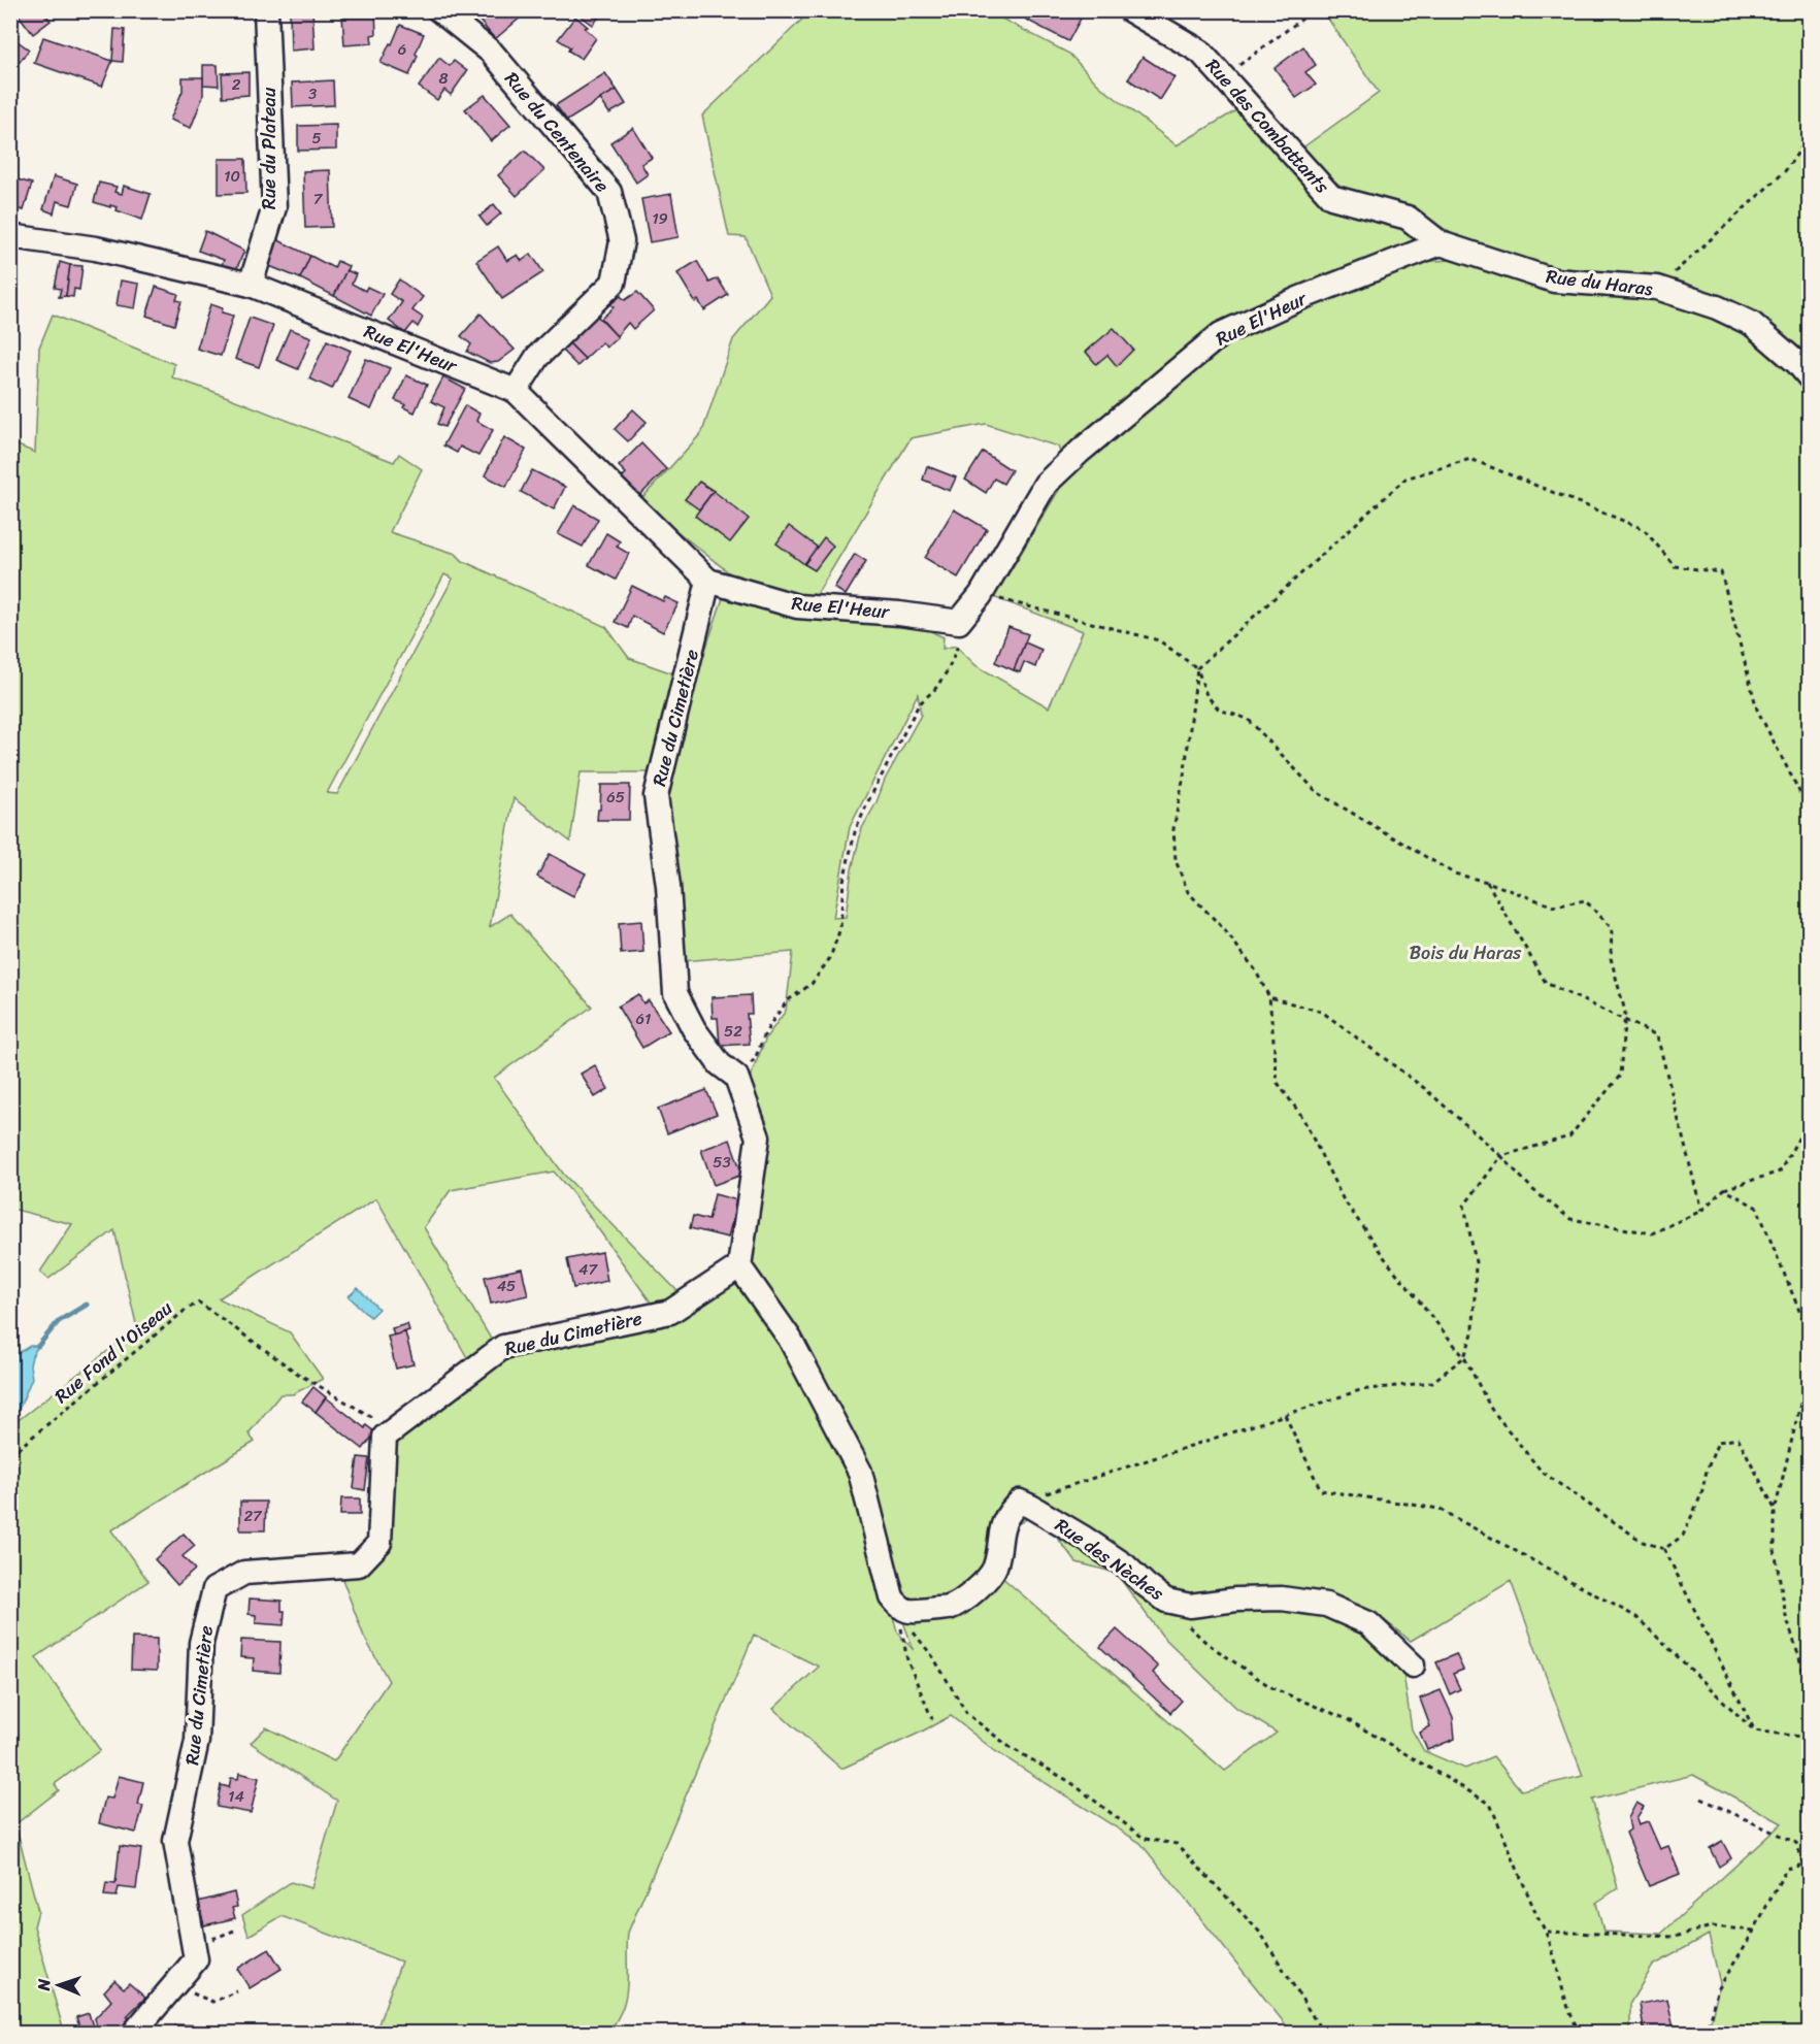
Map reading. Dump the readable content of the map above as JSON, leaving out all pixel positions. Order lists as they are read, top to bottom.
{
  "streets": {
    "street": [
      "Rue des Combattants",
      "Rue du Centenaire",
      "Rue du Plateau",
      "Rue du Haras",
      "Rue El'Heur",
      "Rue du Cimetière",
      "Rue des Nèches"
    ],
    "path": ["Rue Fond l'Oiseau"]
  },
  "crossings": [
    ["Rue des Combattants", "Rue du Haras"],
    ["Rue des Combattants", "Rue El'Heur"],
    ["Rue du Centenaire", "Rue El'Heur"],
    ["Rue du Plateau", "Rue El'Heur"],
    ["Rue du Haras", "Rue El'Heur"],
    ["Rue El'Heur", "Rue du Cimetière"],
    ["Rue du Cimetière", "Rue Fond l'Oiseau"]
  ],
  "parks": ["Bois du Haras"],
  "house_numbers": [
    "6",
    "8",
    "2",
    "3",
    "5",
    "10",
    "7",
    "19",
    "65",
    "61",
    "52",
    "53",
    "47",
    "45",
    "27",
    "14"
  ],
  "north": "left"
}
